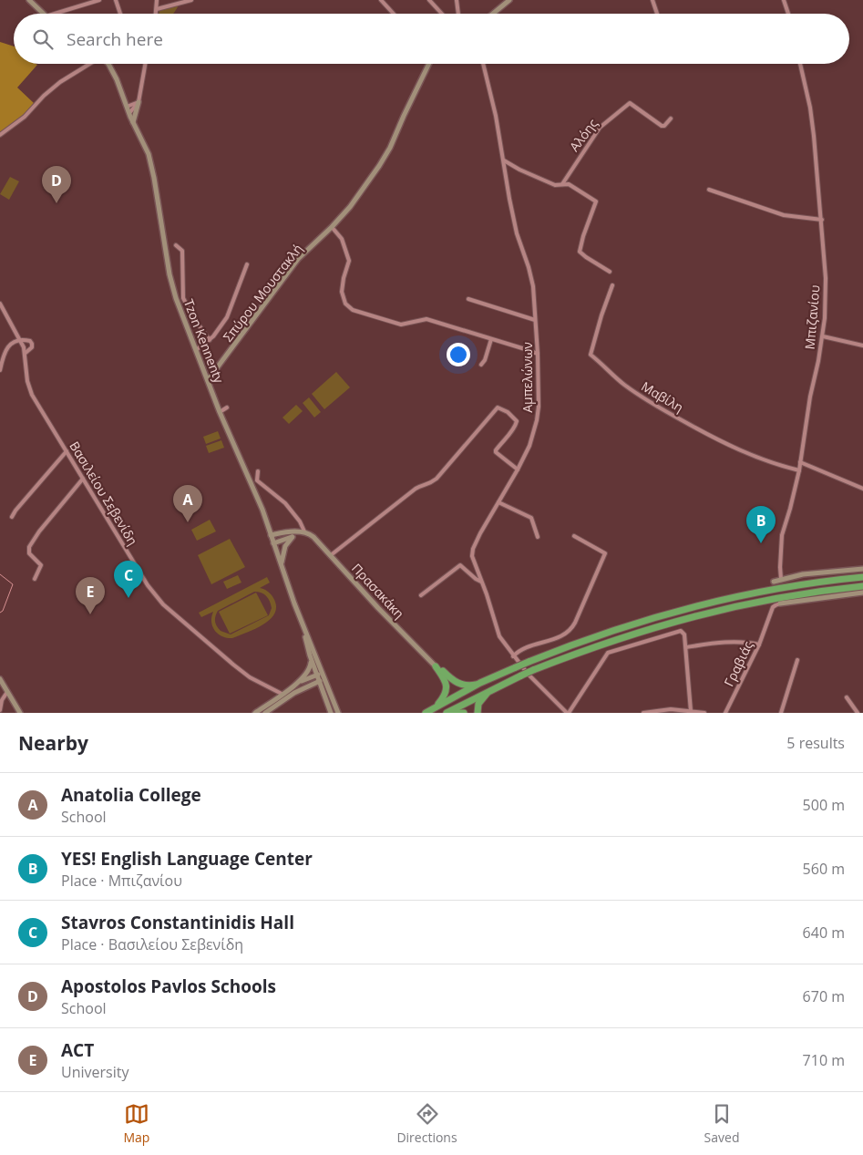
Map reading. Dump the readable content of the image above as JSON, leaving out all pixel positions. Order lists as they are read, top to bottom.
{
  "streets": {
    "main road": ["Σπύρου Μουστακλή", "Tzon Kennenty", "Πρασακάκη"],
    "street": [
      "Αλόης",
      "Μπιζανίου",
      "Αμπελώνων",
      "Μαβίλη",
      "Βασιλείου Σεβενίδη",
      "Γραβιάς"
    ]
  },
  "crossings": [
    ["Σπύρου Μουστακλή", "Tzon Kennenty"],
    ["Μπιζανίου", "Μαβίλη"]
  ],
  "page": {
    "search": "Search here",
    "pins": [
      "D",
      "A",
      "B",
      "C",
      "E"
    ],
    "heading": ["Nearby", "5 results"],
    "list": [
      {
        "mark": "A",
        "name": "Anatolia College",
        "note": "School",
        "value": "500 m"
      },
      {
        "mark": "B",
        "name": "YES! English Language Center",
        "note": "Place · Μπιζανίου",
        "value": "560 m"
      },
      {
        "mark": "C",
        "name": "Stavros Constantinidis Hall",
        "note": "Place · Βασιλείου Σεβενίδη",
        "value": "640 m"
      },
      {
        "mark": "D",
        "name": "Apostolos Pavlos Schools",
        "note": "School",
        "value": "670 m"
      },
      {
        "mark": "E",
        "name": "ACT",
        "note": "University",
        "value": "710 m"
      }
    ],
    "nav": ["Map", "Directions", "Saved"]
  }
}
